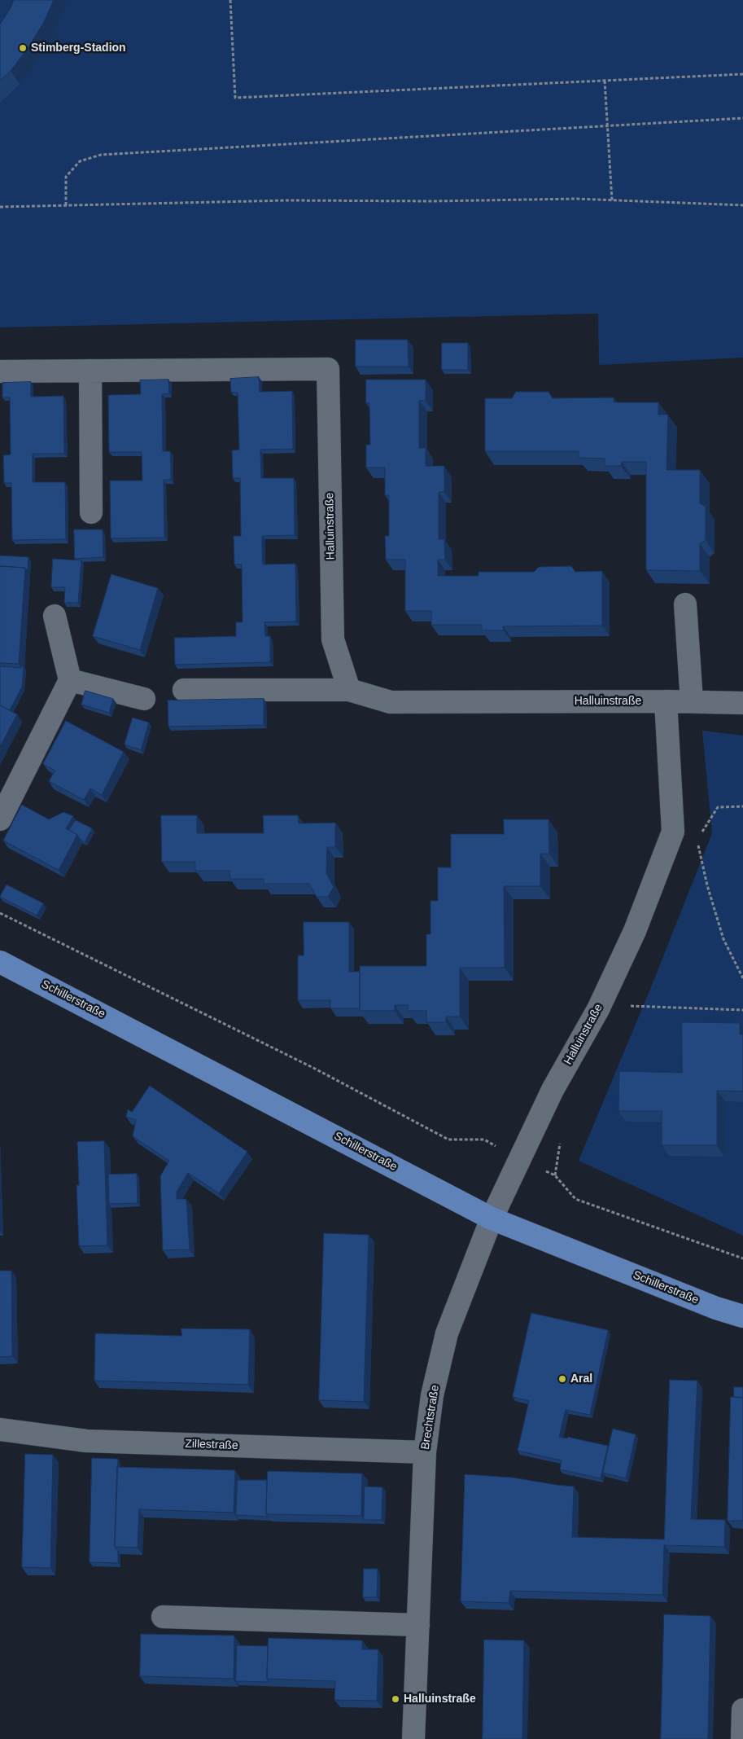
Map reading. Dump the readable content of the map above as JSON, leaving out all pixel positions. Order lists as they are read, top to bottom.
{
  "streets": {
    "main road": ["Schillerstraße"],
    "street": ["Halluinstraße", "Brechtstraße", "Zillestraße"]
  },
  "crossings": [
    ["Halluinstraße", "Schillerstraße"],
    ["Halluinstraße", "Brechtstraße"],
    ["Schillerstraße", "Brechtstraße"],
    ["Brechtstraße", "Zillestraße"]
  ],
  "places": ["Stimberg-Stadion", "Aral", "Halluinstraße"]
}
